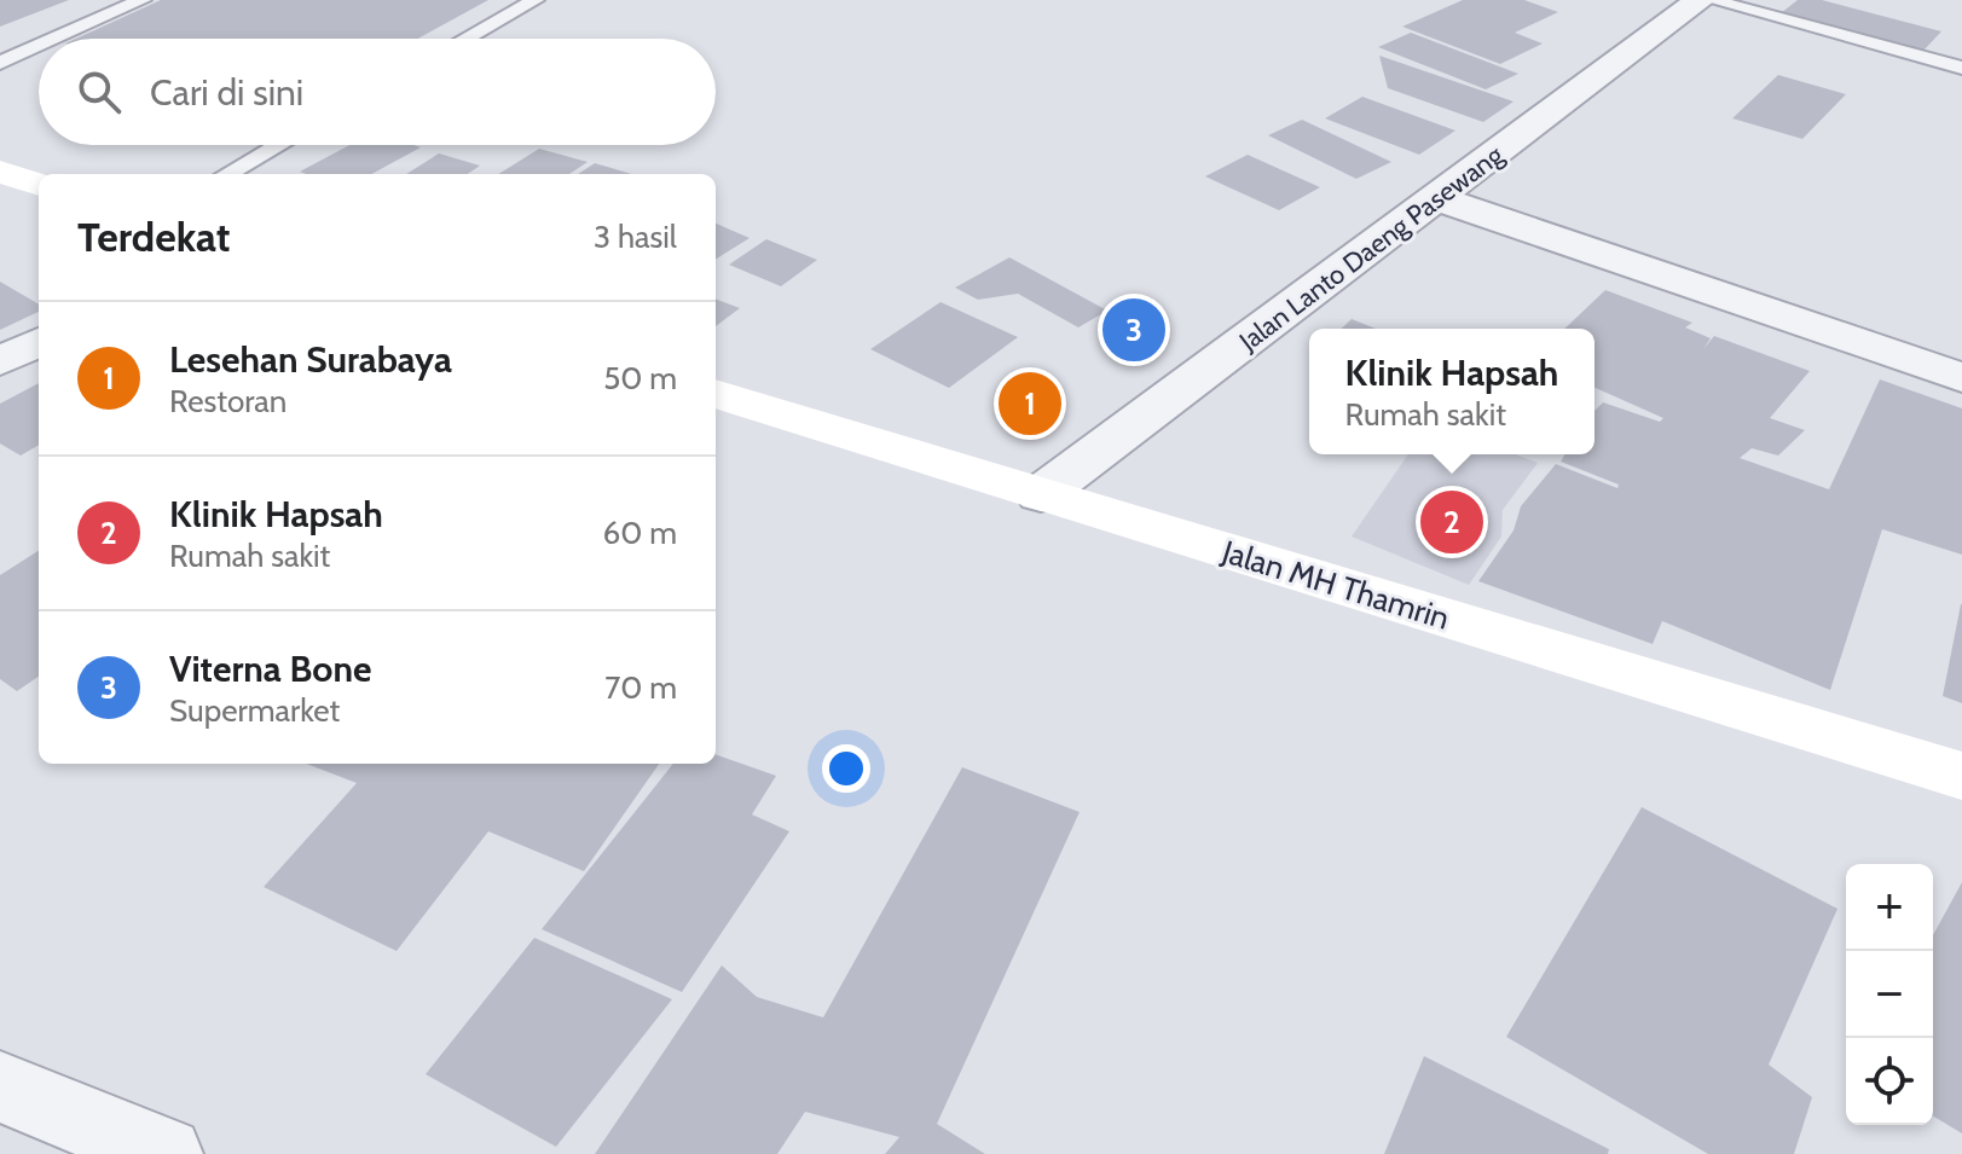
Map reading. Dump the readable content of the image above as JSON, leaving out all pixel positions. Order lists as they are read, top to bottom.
{
  "streets": {
    "main road": ["Jalan MH Thamrin"],
    "street": ["Jalan Lanto Daeng Pasewang"]
  },
  "crossings": [
    ["Jalan Lanto Daeng Pasewang", "Jalan MH Thamrin"]
  ],
  "page": {
    "search": "Cari di sini",
    "heading": ["Terdekat", "3 hasil"],
    "pins": ["3", "1", "2"],
    "list": [
      {
        "mark": "1",
        "name": "Lesehan Surabaya",
        "note": "Restoran",
        "value": "50 m"
      },
      {
        "mark": "2",
        "name": "Klinik Hapsah",
        "note": "Rumah sakit",
        "value": "60 m"
      },
      {
        "mark": "3",
        "name": "Viterna Bone",
        "note": "Supermarket",
        "value": "70 m"
      }
    ],
    "popup": ["Klinik Hapsah", "Rumah sakit"],
    "map_buttons": ["+", "−"]
  }
}
